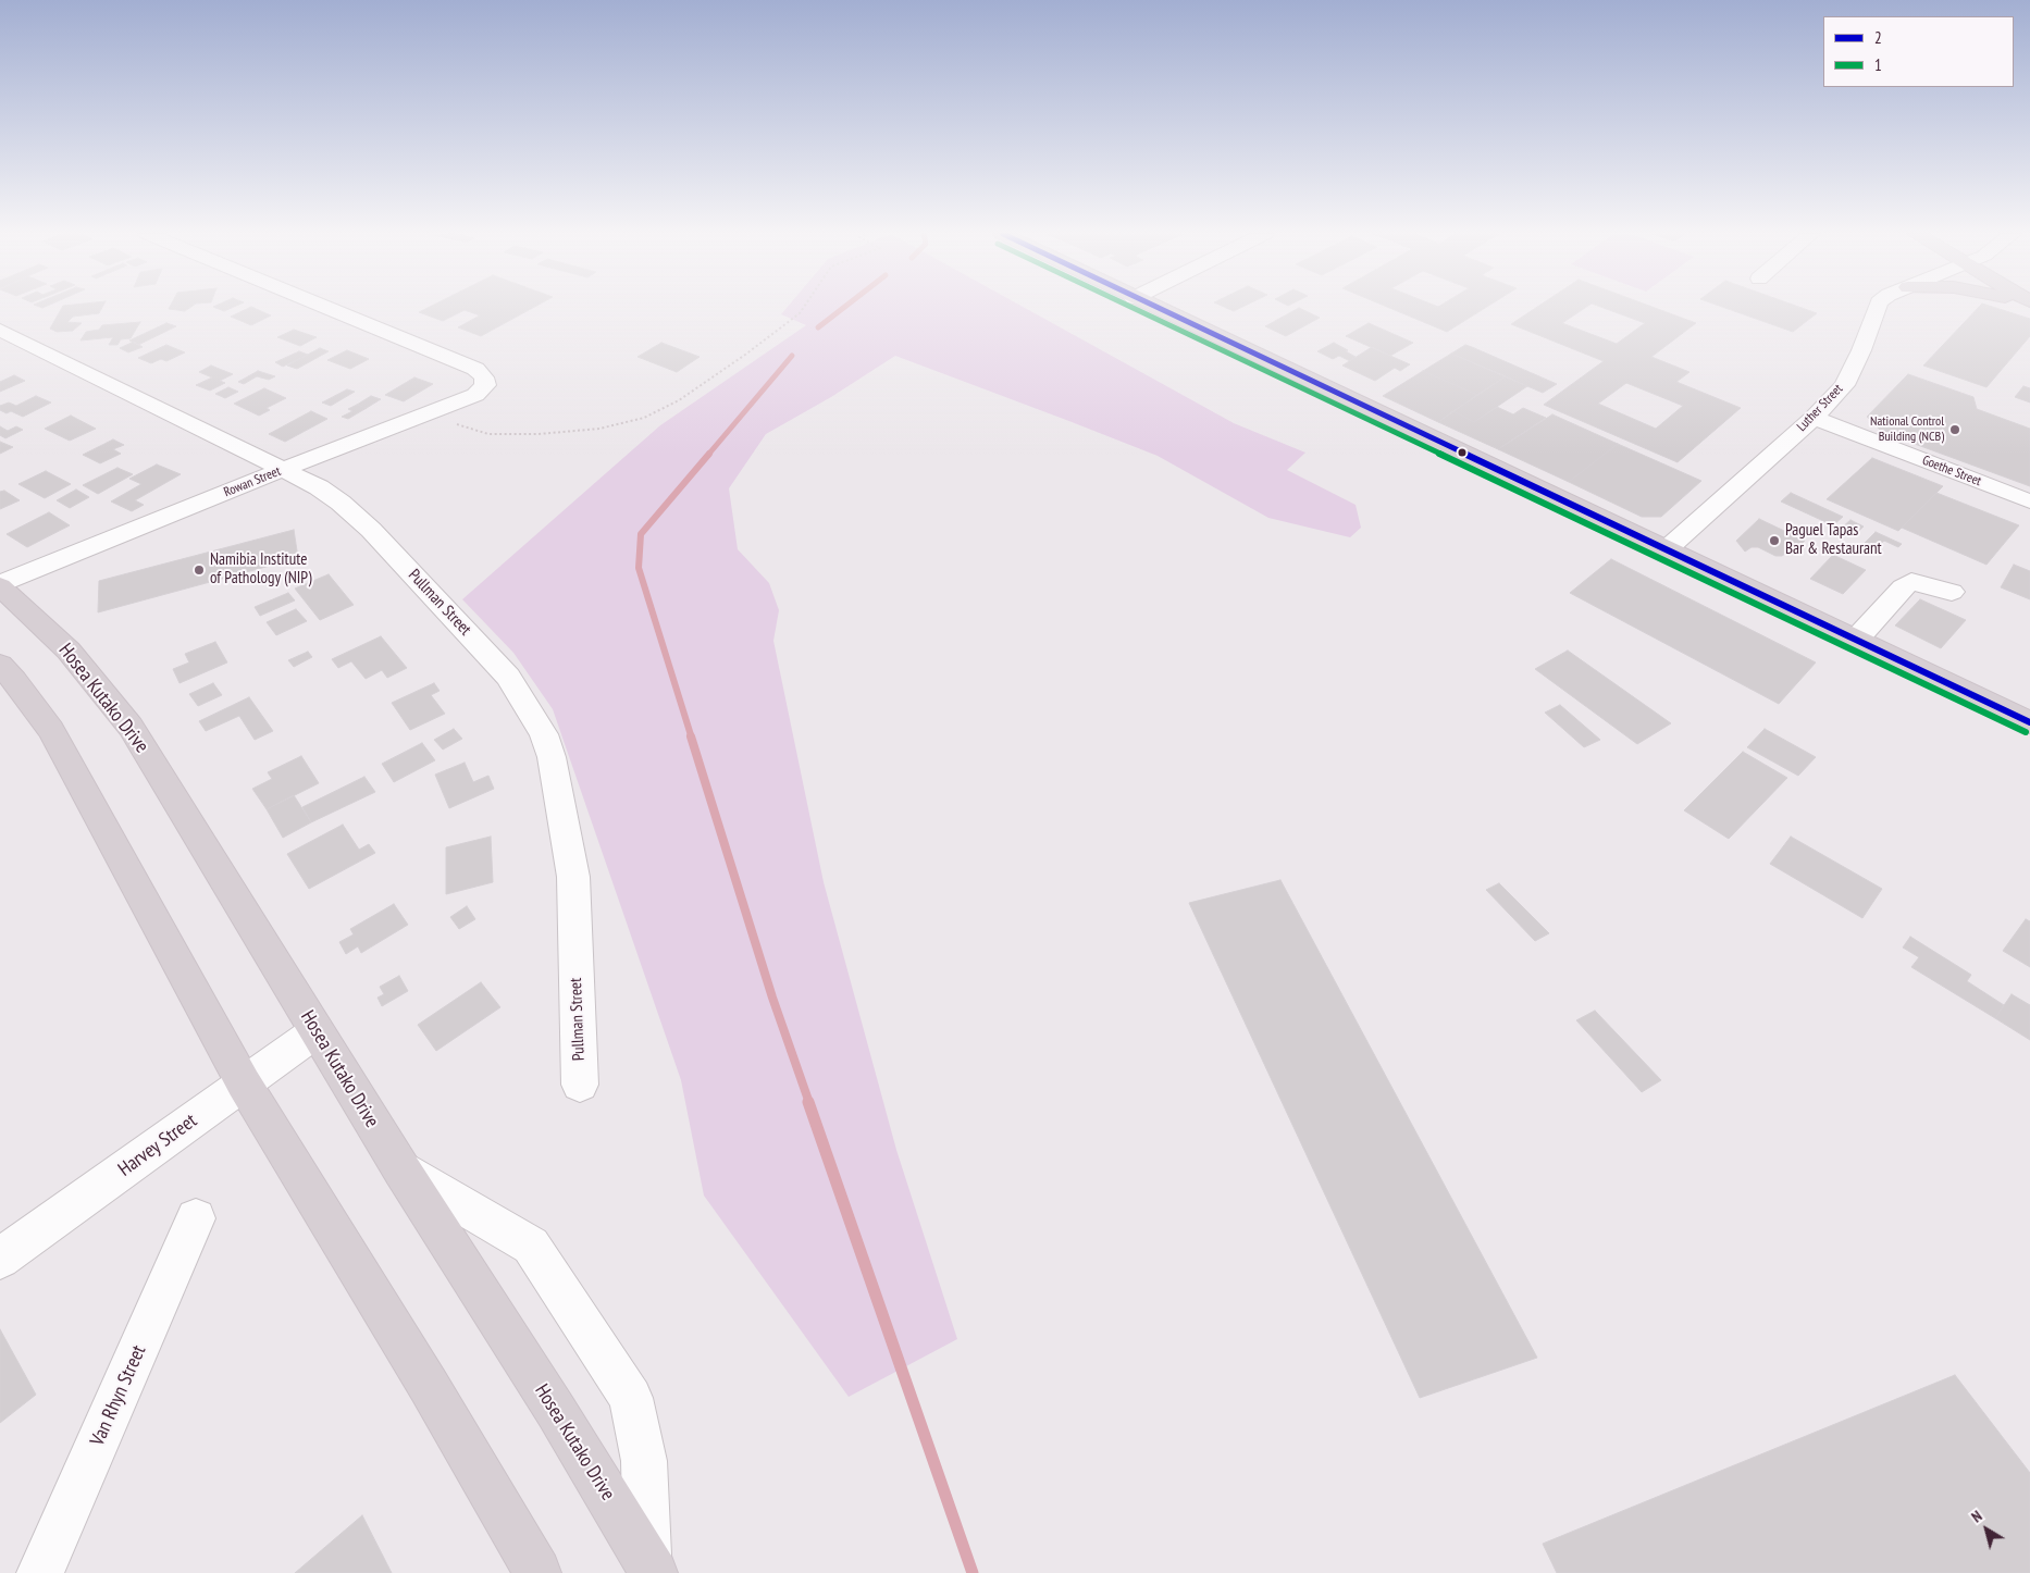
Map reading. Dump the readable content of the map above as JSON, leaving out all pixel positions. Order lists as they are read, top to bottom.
{
  "streets": {
    "main road": ["Hosea Kutako Drive"],
    "street": [
      "Luther Street",
      "Goethe Street",
      "Rowan Street",
      "Pullman Street",
      "Harvey Street",
      "Van Rhyn Street"
    ]
  },
  "crossings": [
    ["Luther Street", "Goethe Street"],
    ["Rowan Street", "Pullman Street"],
    ["Rowan Street", "Hosea Kutako Drive"],
    ["Hosea Kutako Drive", "Harvey Street"]
  ],
  "places": ["National Control Building (NCB)", "Paguel Tapas Bar & Restaurant", "Namibia Institute of Pathology (NIP)"],
  "lines": ["transit line 2", "transit line 1"],
  "legend": ["2", "1"],
  "north": "top left"
}
